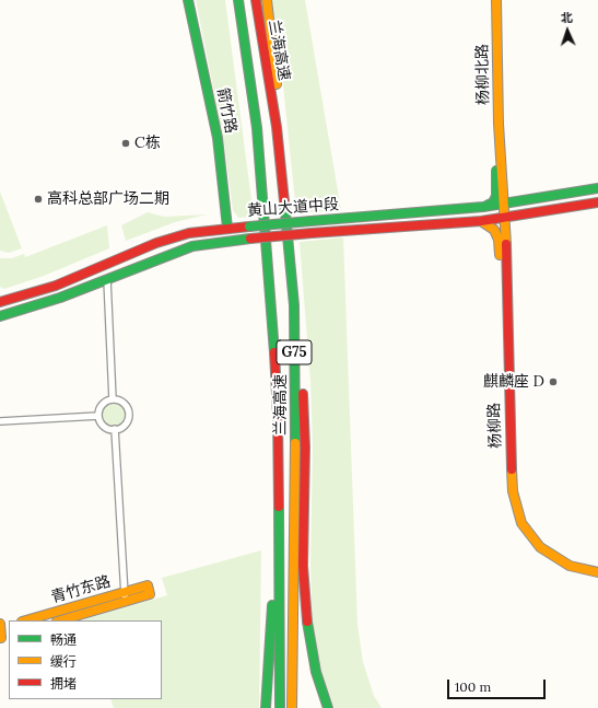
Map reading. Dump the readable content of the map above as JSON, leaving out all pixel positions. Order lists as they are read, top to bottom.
{
  "streets": {
    "main road": [
      "兰海高速",
      "杨柳北路",
      "箭竹路",
      "黄山大道中段",
      "G75",
      "杨柳路",
      "青竹东路"
    ]
  },
  "crossings": [
    ["兰海高速", "G75"],
    ["杨柳北路", "杨柳路"],
    ["箭竹路", "黄山大道中段"],
    ["黄山大道中段", "杨柳路"]
  ],
  "places": ["C栋", "高科总部广场二期", "麒麟座 D"],
  "legend": ["畅通", "缓行", "拥堵"],
  "scale_bar": "100 m",
  "north": "top"
}
